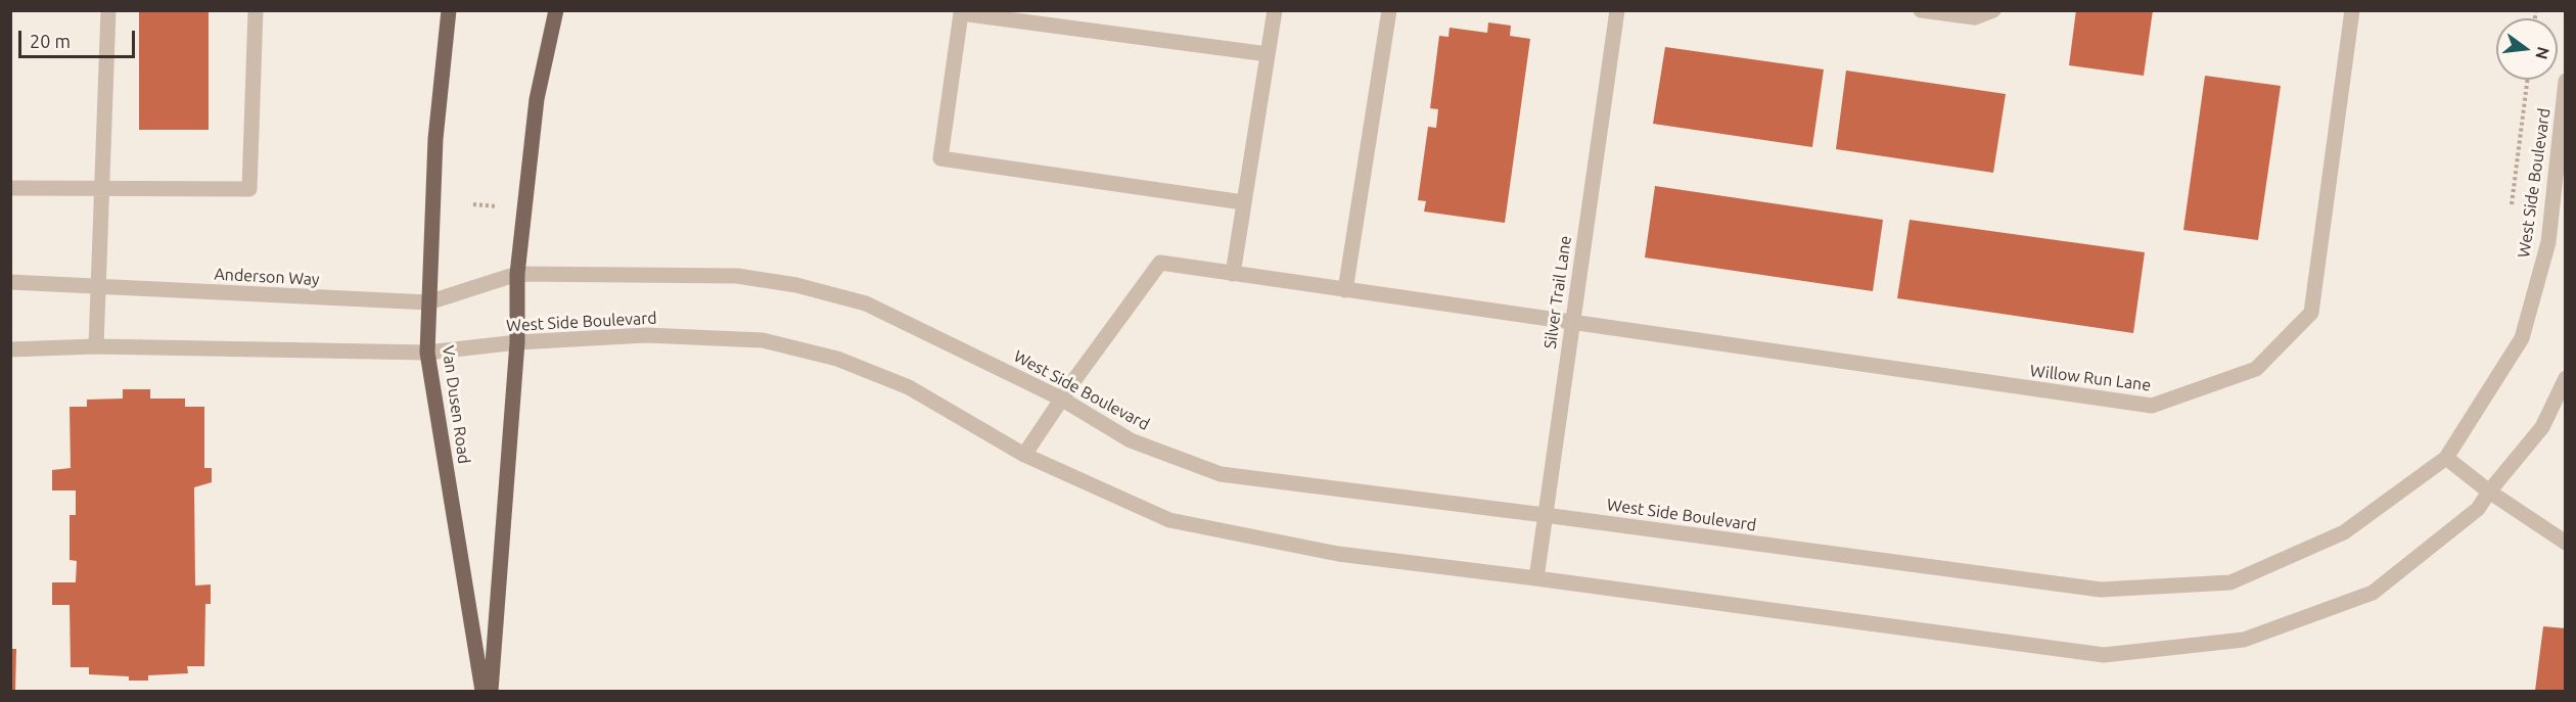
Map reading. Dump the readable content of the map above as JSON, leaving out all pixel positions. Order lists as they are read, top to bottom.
{
  "streets": {
    "main road": ["Van Dusen Road"],
    "street": [
      "West Side Boulevard",
      "Anderson Way",
      "Silver Trail Lane",
      "Willow Run Lane"
    ]
  },
  "crossings": [
    ["West Side Boulevard", "Anderson Way"],
    ["West Side Boulevard", "Silver Trail Lane"],
    ["West Side Boulevard", "Willow Run Lane"],
    ["West Side Boulevard", "Van Dusen Road"],
    ["Anderson Way", "Van Dusen Road"],
    ["Silver Trail Lane", "Willow Run Lane"]
  ],
  "scale_bar": "20 m",
  "north": "right"
}
